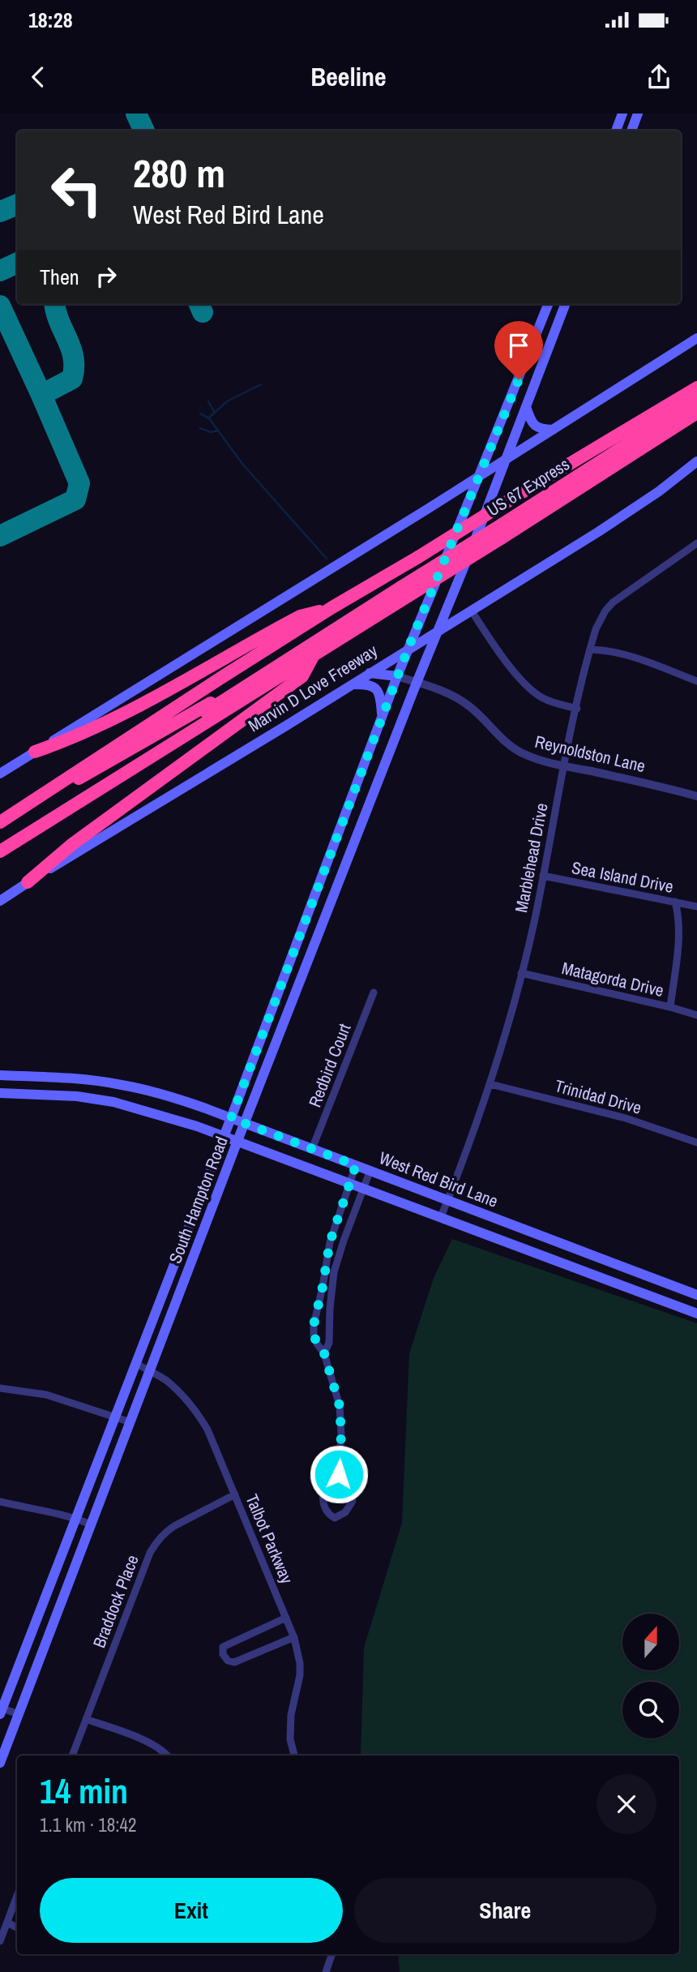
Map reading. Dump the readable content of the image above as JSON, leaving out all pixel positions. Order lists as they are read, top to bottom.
{
  "streets": {
    "highway": ["US 67 Express", "Marvin D Love Freeway"],
    "main road": ["West Red Bird Lane", "South Hampton Road"],
    "street": [
      "Reynoldston Lane",
      "Marblehead Drive",
      "Sea Island Drive",
      "Matagorda Drive",
      "Redbird Court",
      "Trinidad Drive",
      "Talbot Parkway",
      "Braddock Place"
    ]
  },
  "crossings": [
    ["Marvin D Love Freeway", "South Hampton Road"],
    ["Reynoldston Lane", "Marblehead Drive"],
    ["Reynoldston Lane", "South Hampton Road"],
    ["Marblehead Drive", "Sea Island Drive"],
    ["Marblehead Drive", "Matagorda Drive"],
    ["Marblehead Drive", "Trinidad Drive"],
    ["Marblehead Drive", "West Red Bird Lane"],
    ["Redbird Court", "West Red Bird Lane"],
    ["West Red Bird Lane", "South Hampton Road"],
    ["South Hampton Road", "Talbot Parkway"],
    ["Talbot Parkway", "Braddock Place"]
  ],
  "north": "top",
  "page": {
    "status": "18:28",
    "header": "Beeline",
    "turn": ["280 m", "West Red Bird Lane"],
    "then": "Then",
    "heading": ["14 min", "1.1 km · 18:42"],
    "buttons": ["Exit", "Share"]
  }
}
